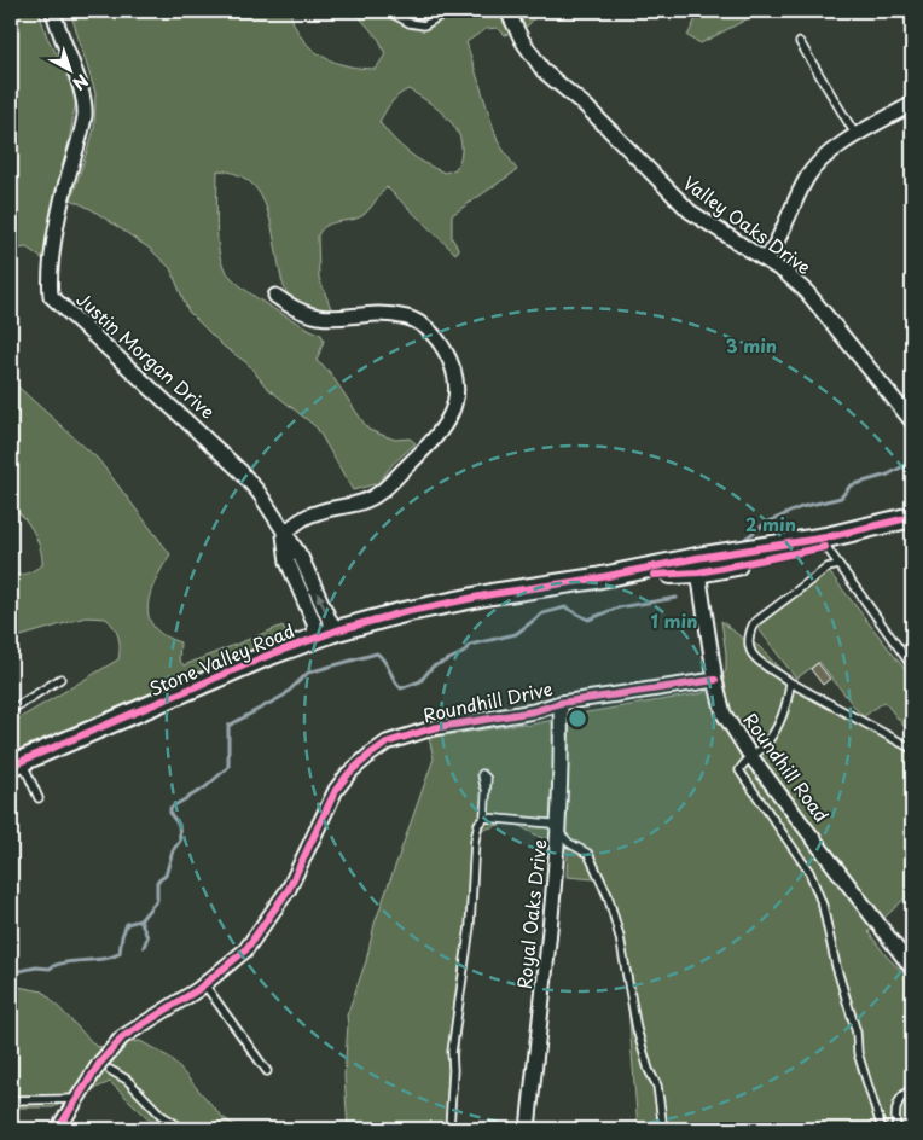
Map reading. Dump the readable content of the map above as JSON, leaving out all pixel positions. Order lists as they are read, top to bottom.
{
  "streets": {
    "street": [
      "Valley Oaks Drive",
      "Justin Morgan Drive",
      "Stone Valley Road",
      "Roundhill Drive",
      "Roundhill Road",
      "Royal Oaks Drive"
    ]
  },
  "crossings": [
    ["Justin Morgan Drive", "Stone Valley Road"],
    ["Stone Valley Road", "Roundhill Road"],
    ["Roundhill Drive", "Roundhill Road"],
    ["Roundhill Drive", "Royal Oaks Drive"]
  ],
  "north": "bottom right",
  "rings": ["3 min", "2 min", "1 min"]
}
